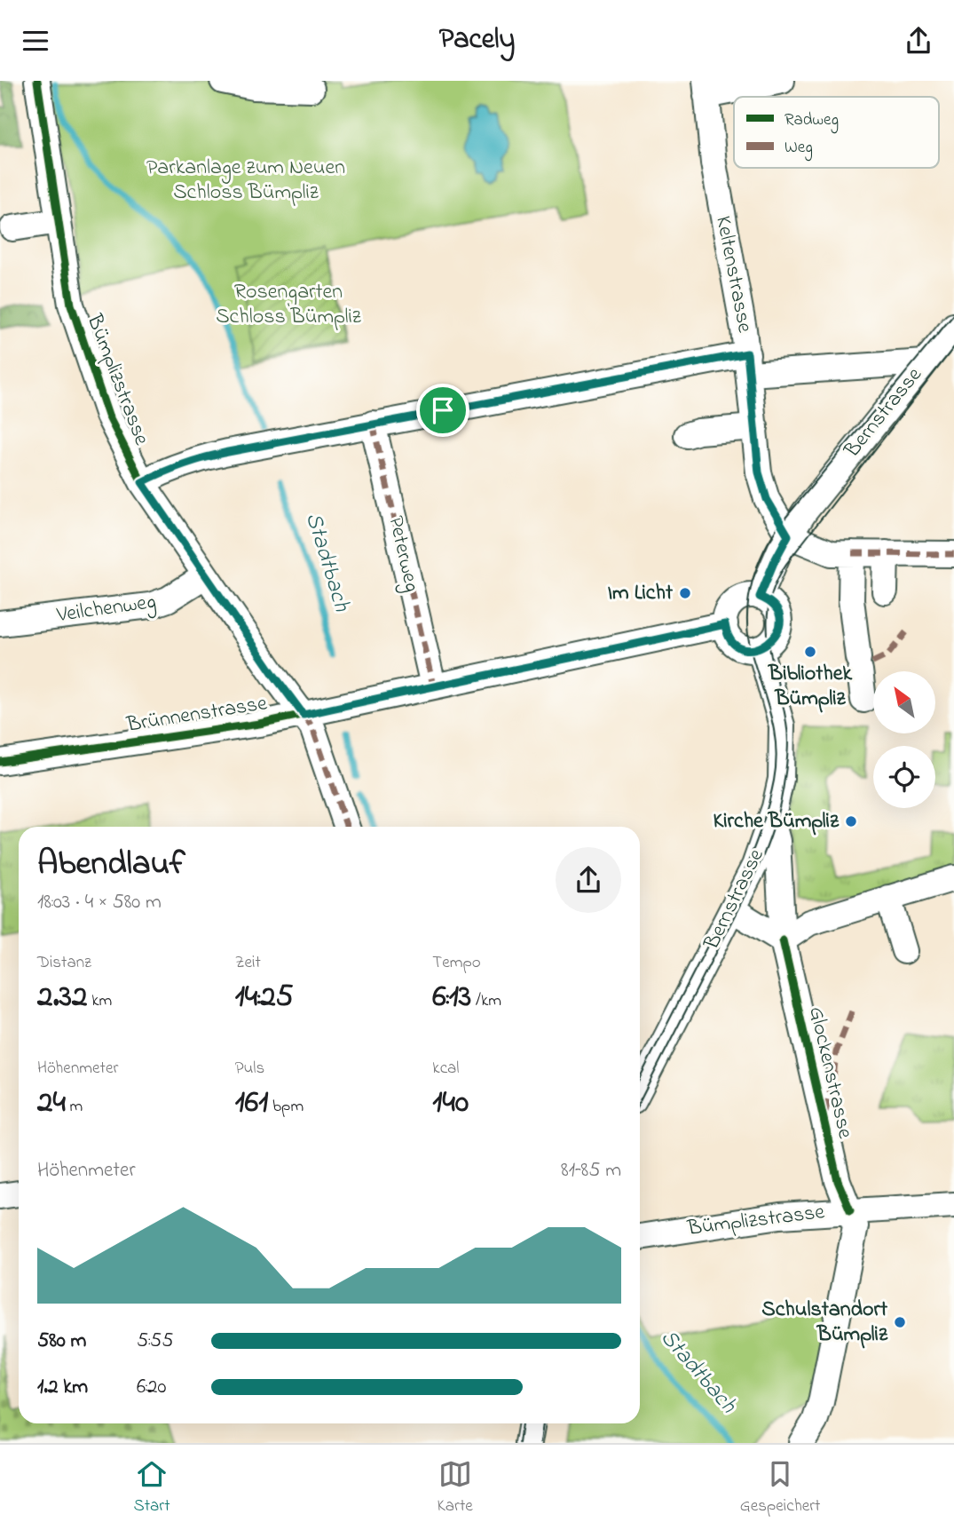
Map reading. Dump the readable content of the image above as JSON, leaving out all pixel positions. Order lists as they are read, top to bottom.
{
  "streets": {
    "street": [
      "Keltenstrasse",
      "Bümplizstrasse",
      "Bernstrasse",
      "Peterweg",
      "Veilchenweg",
      "Brünnenstrasse",
      "Glockenstrasse"
    ]
  },
  "crossings": [
    ["Keltenstrasse", "Bernstrasse"],
    ["Bümplizstrasse", "Veilchenweg"],
    ["Bümplizstrasse", "Brünnenstrasse"],
    ["Bümplizstrasse", "Glockenstrasse"],
    ["Bernstrasse", "Brünnenstrasse"],
    ["Bernstrasse", "Glockenstrasse"],
    ["Peterweg", "Brünnenstrasse"]
  ],
  "water": ["Stadtbach"],
  "parks": ["Parkanlage zum Neuen Schloss Bümpliz", "Rosengarten Schloss Bümpliz"],
  "places": [
    "Im Licht",
    "Bibliothek Bümpliz",
    "Kirche Bümpliz",
    "Schulstandort Bümpliz"
  ],
  "legend": ["Radweg", "Weg"],
  "north": "top left",
  "page": {
    "header": "Pacely",
    "heading": ["Abendlauf", "18:03 · 4 × 580 m"],
    "stats": [
      ["Distanz", "2.32 km"],
      ["Zeit", "14:25"],
      ["Tempo", "6:13 /km"],
      ["Höhenmeter", "24 m"],
      ["Puls", "161 bpm"],
      ["kcal", "140"]
    ],
    "chart": ["Höhenmeter", "81–85 m"],
    "list": [
      {
        "name": "580 m",
        "note": "5:55"
      },
      {
        "name": "1.2 km",
        "note": "6:20"
      }
    ],
    "tabs": ["Start", "Karte", "Gespeichert"]
  }
}
